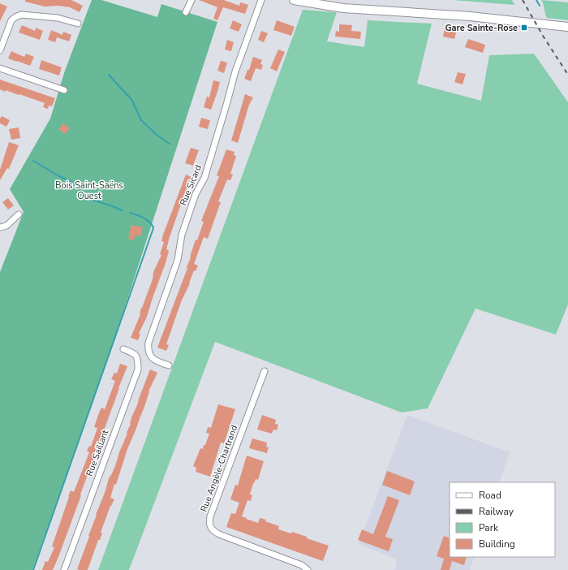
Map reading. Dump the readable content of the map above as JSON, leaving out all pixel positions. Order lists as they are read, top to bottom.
{
  "streets": {
    "street": ["Rue Sicard", "Rue Saillant", "Rue Angèle-Chartrand"]
  },
  "parks": ["Bois Saint-Saëns Ouest"],
  "places": {
    "transit": ["Gare Sainte-Rose"]
  },
  "legend": [
    "Road",
    "Railway",
    "Park",
    "Building"
  ]
}
